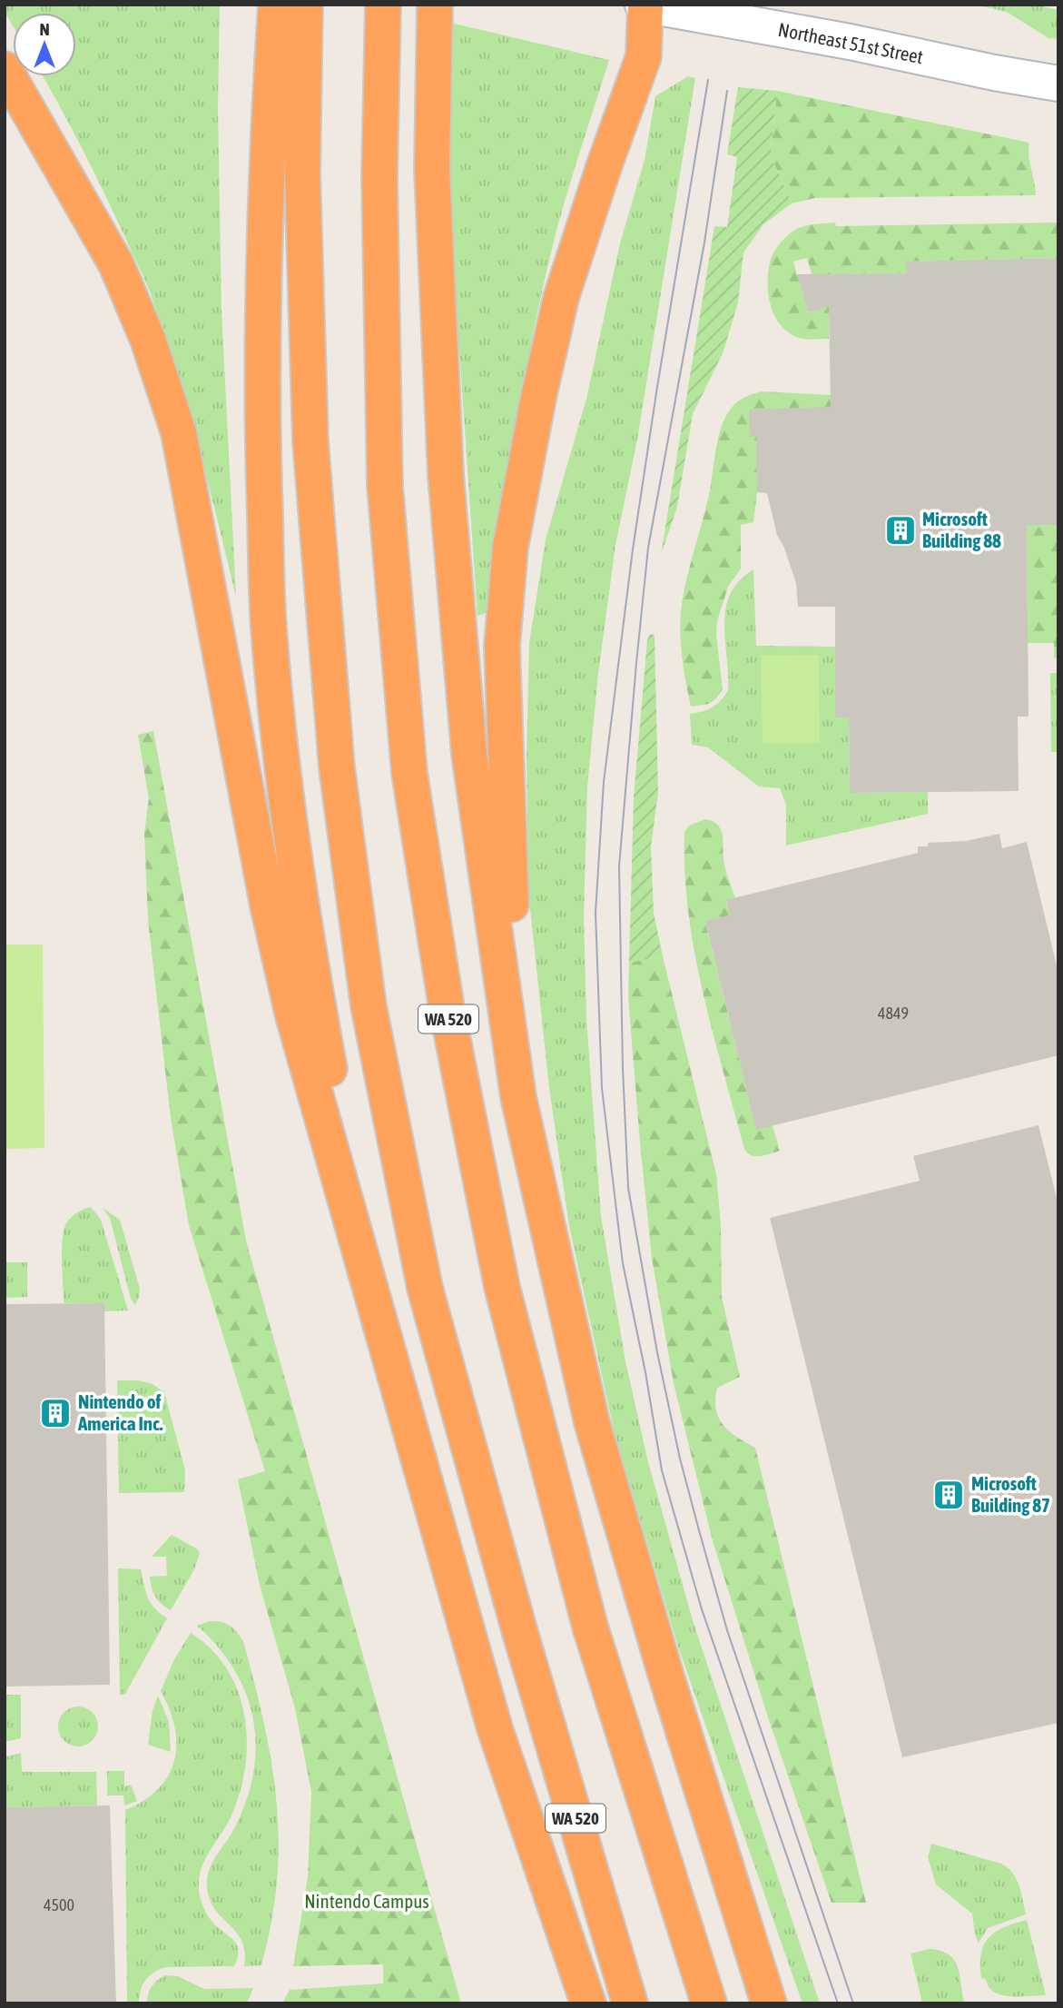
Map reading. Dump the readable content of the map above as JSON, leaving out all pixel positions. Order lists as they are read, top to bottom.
{
  "streets": {
    "highway": ["WA 520"],
    "main road": ["Northeast 51st Street"]
  },
  "parks": ["Nintendo Campus"],
  "places": {
    "building": ["Microsoft Building 88", "Nintendo of America Inc.", "Microsoft Building 87"]
  },
  "house_numbers": ["4849", "4500"],
  "north": "top"
}
